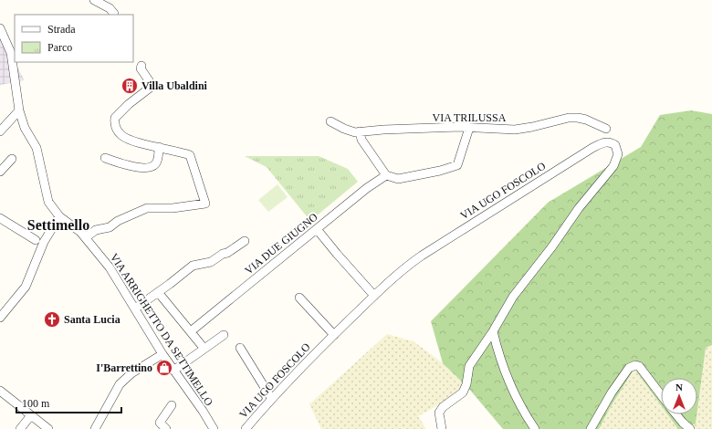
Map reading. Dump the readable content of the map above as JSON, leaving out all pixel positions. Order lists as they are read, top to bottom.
{
  "streets": {
    "street": [
      "VIA TRILUSSA",
      "VIA UGO FOSCOLO",
      "VIA DUE GIUGNO",
      "VIA ARRIGHETTO DA SETTIMELLO"
    ]
  },
  "districts": ["Settimello"],
  "places": {
    "building": ["Villa Ubaldini"],
    "church": ["Santa Lucia"],
    "shop": ["I'Barrettino"]
  },
  "legend": ["Strada", "Parco"],
  "scale_bar": "100 m",
  "north": "top"
}
